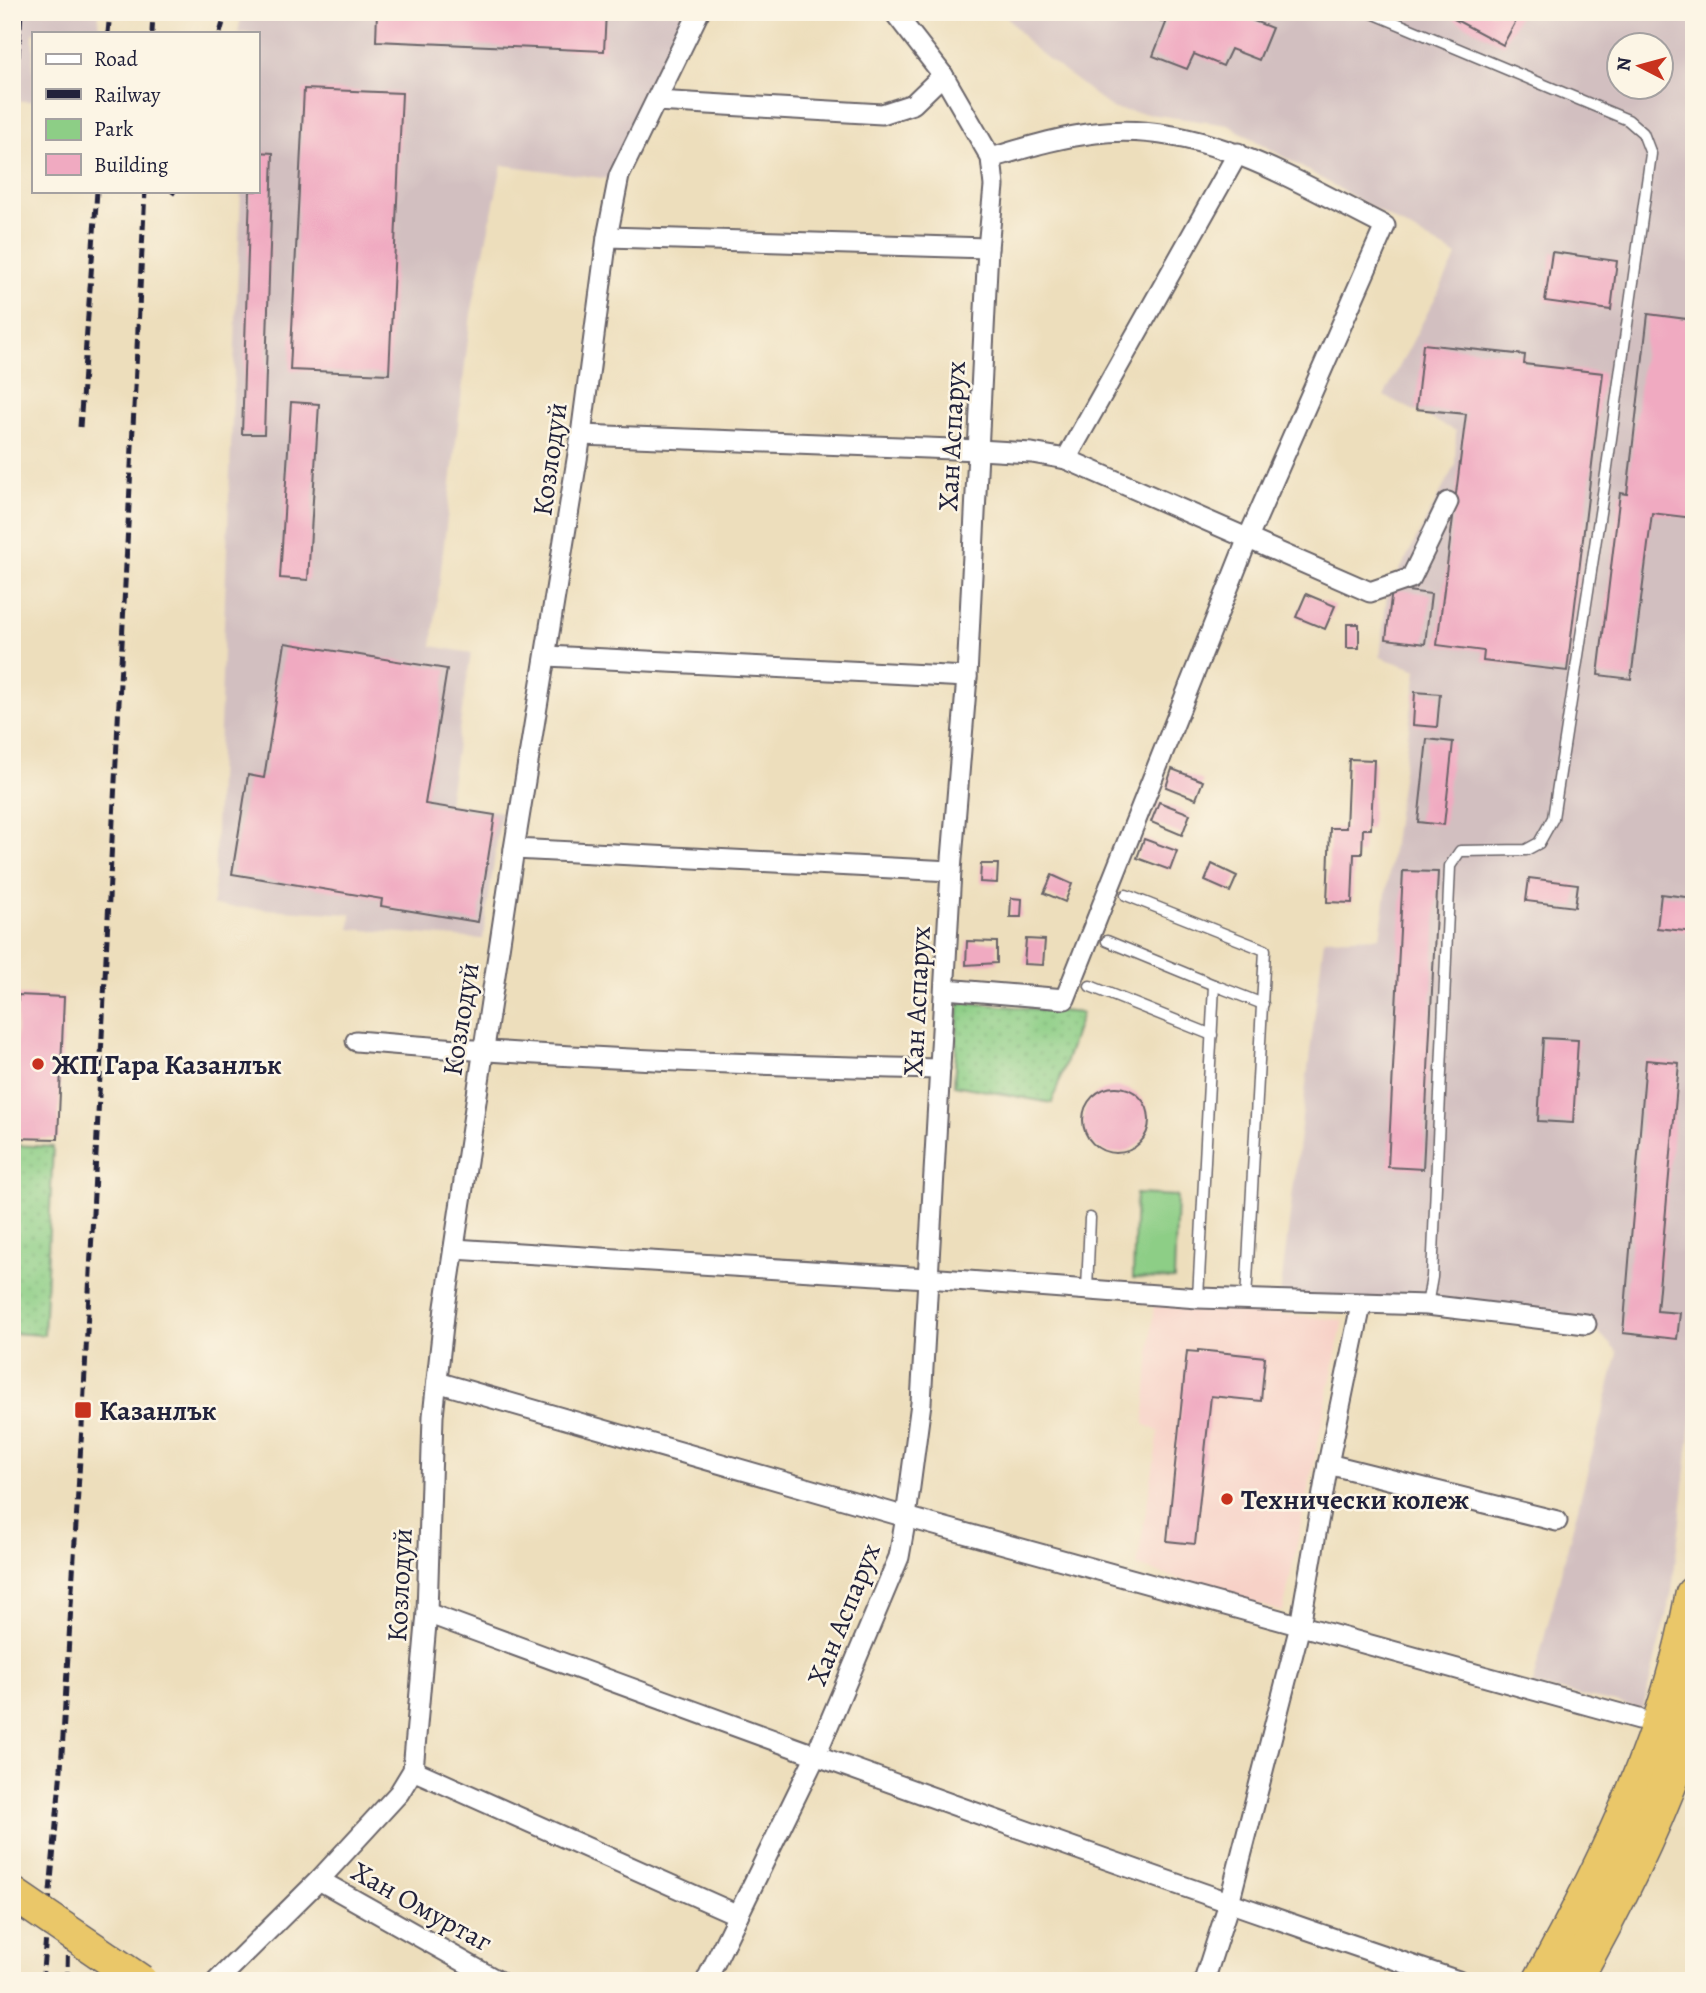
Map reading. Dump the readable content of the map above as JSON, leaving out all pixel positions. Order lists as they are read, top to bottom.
{
  "streets": {
    "street": ["Хан Аспарух", "Козлодуй", "Хан Омуртаг"]
  },
  "crossings": [
    ["Козлодуй", "Хан Омуртаг"]
  ],
  "places": {
    "other": ["ЖП Гара Казанлък", "Технически колеж"],
    "transit": ["Казанлък"]
  },
  "legend": [
    "Road",
    "Railway",
    "Park",
    "Building"
  ],
  "north": "left"
}
